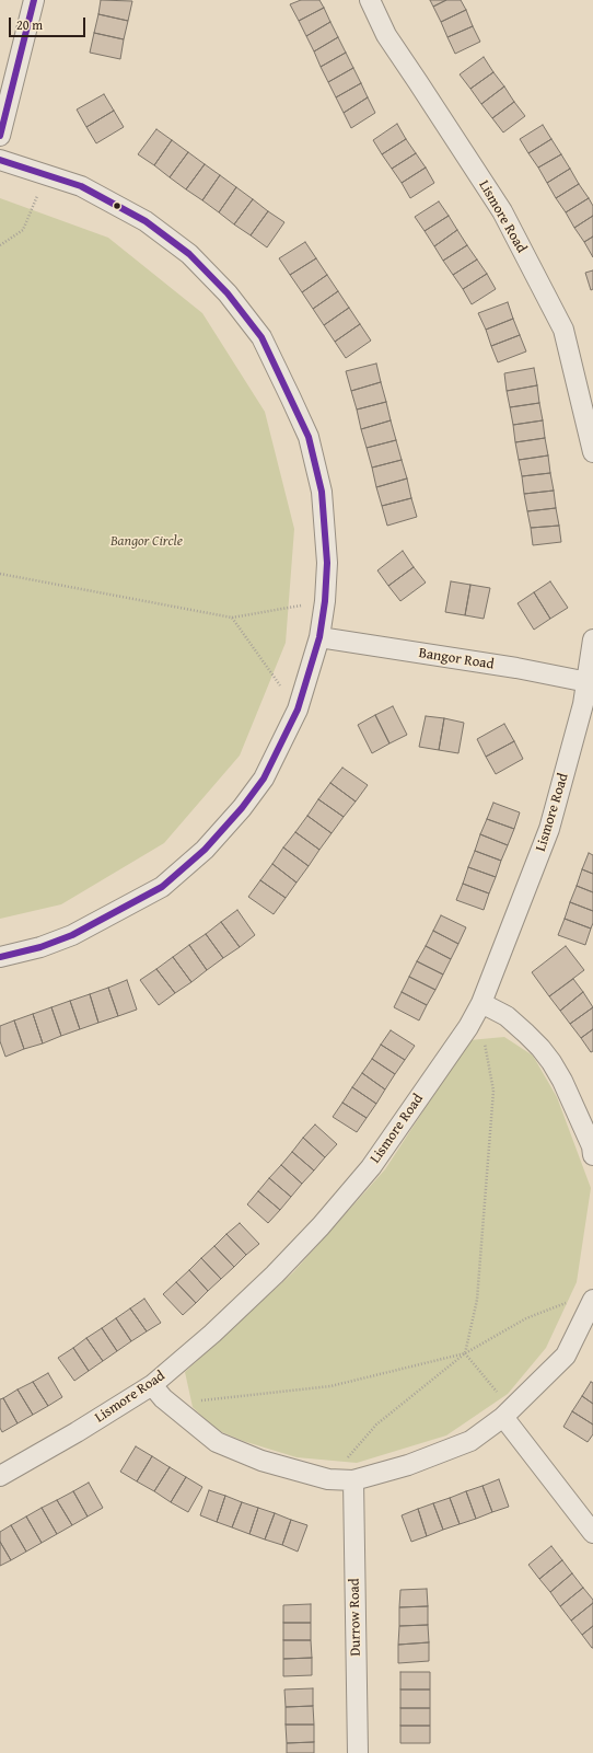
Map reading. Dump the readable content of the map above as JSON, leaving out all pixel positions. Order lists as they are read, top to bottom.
{
  "streets": {
    "street": ["Lismore Road", "Bangor Road", "Durrow Road"]
  },
  "crossings": [
    ["Lismore Road", "Bangor Road"]
  ],
  "parks": ["Bangor Circle"],
  "scale_bar": "20 m"
}
